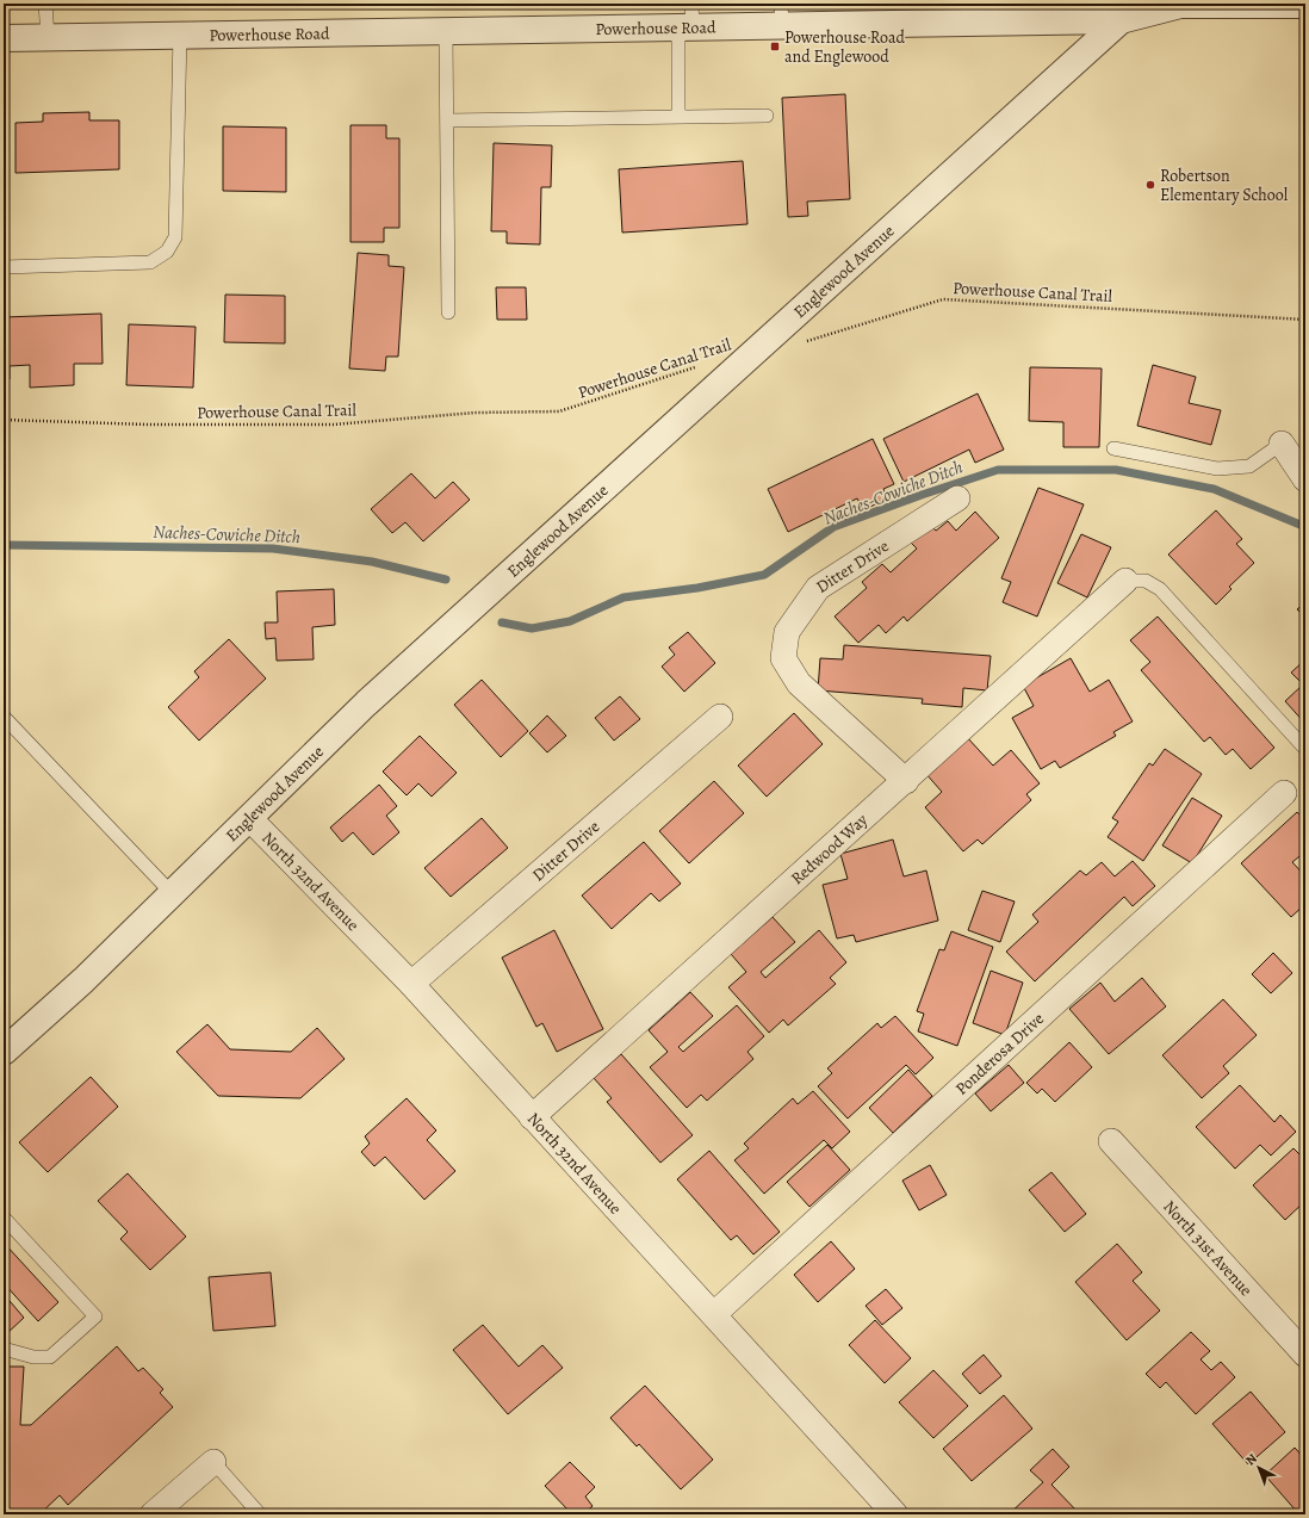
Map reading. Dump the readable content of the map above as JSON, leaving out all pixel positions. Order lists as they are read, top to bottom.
{
  "streets": {
    "street": [
      "Powerhouse Road",
      "Englewood Avenue",
      "Ditter Drive",
      "Redwood Way",
      "North 32nd Avenue",
      "Ponderosa Drive",
      "North 31st Avenue"
    ],
    "path": ["Powerhouse Canal Trail"]
  },
  "crossings": [
    ["Powerhouse Road", "Englewood Avenue"],
    ["Englewood Avenue", "North 32nd Avenue"],
    ["Ditter Drive", "Redwood Way"],
    ["Ditter Drive", "North 32nd Avenue"],
    ["Redwood Way", "North 32nd Avenue"],
    ["North 32nd Avenue", "Ponderosa Drive"]
  ],
  "water": ["Naches-Cowiche Ditch"],
  "places": {
    "transit": ["Powerhouse Road and Englewood"],
    "other": ["Robertson Elementary School"]
  },
  "north": "top left"
}
